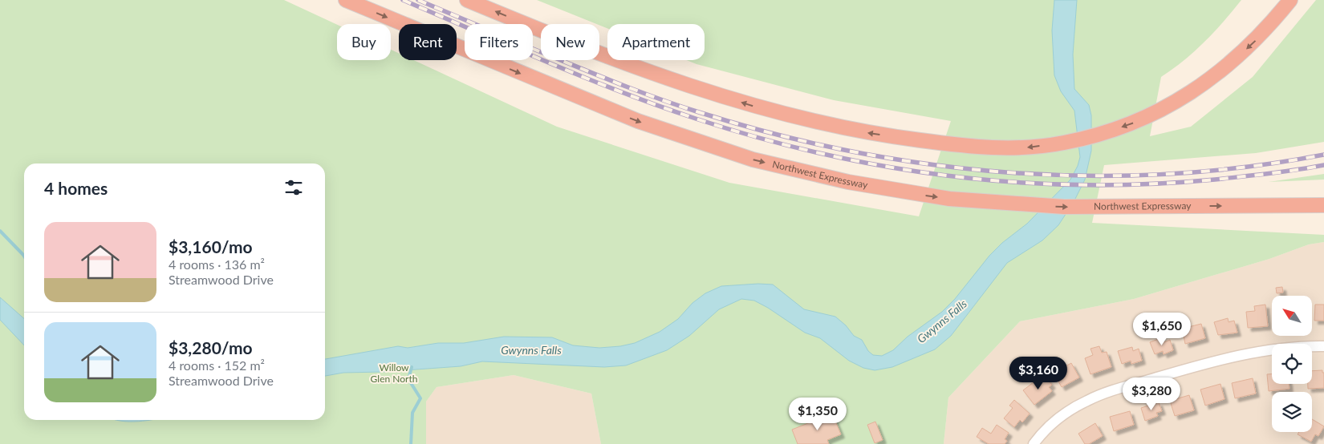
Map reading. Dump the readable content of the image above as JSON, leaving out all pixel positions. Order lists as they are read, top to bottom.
{
  "streets": {
    "highway": ["Northwest Expressway"]
  },
  "water": ["Gwynns Falls"],
  "parks": ["Willow Glen North"],
  "north": "top left",
  "page": {
    "chip": [
      "Buy",
      "Rent",
      "Filters",
      "New",
      "Apartment"
    ],
    "heading": "4 homes",
    "list": [
      {
        "name": "$3,160/mo",
        "note": "4 rooms · 136 m² · Streamwood Drive"
      },
      {
        "name": "$3,280/mo",
        "note": "4 rooms · 152 m² · Streamwood Drive"
      }
    ],
    "price": [
      "$1,650",
      "$3,160",
      "$3,280",
      "$1,350"
    ]
  }
}
